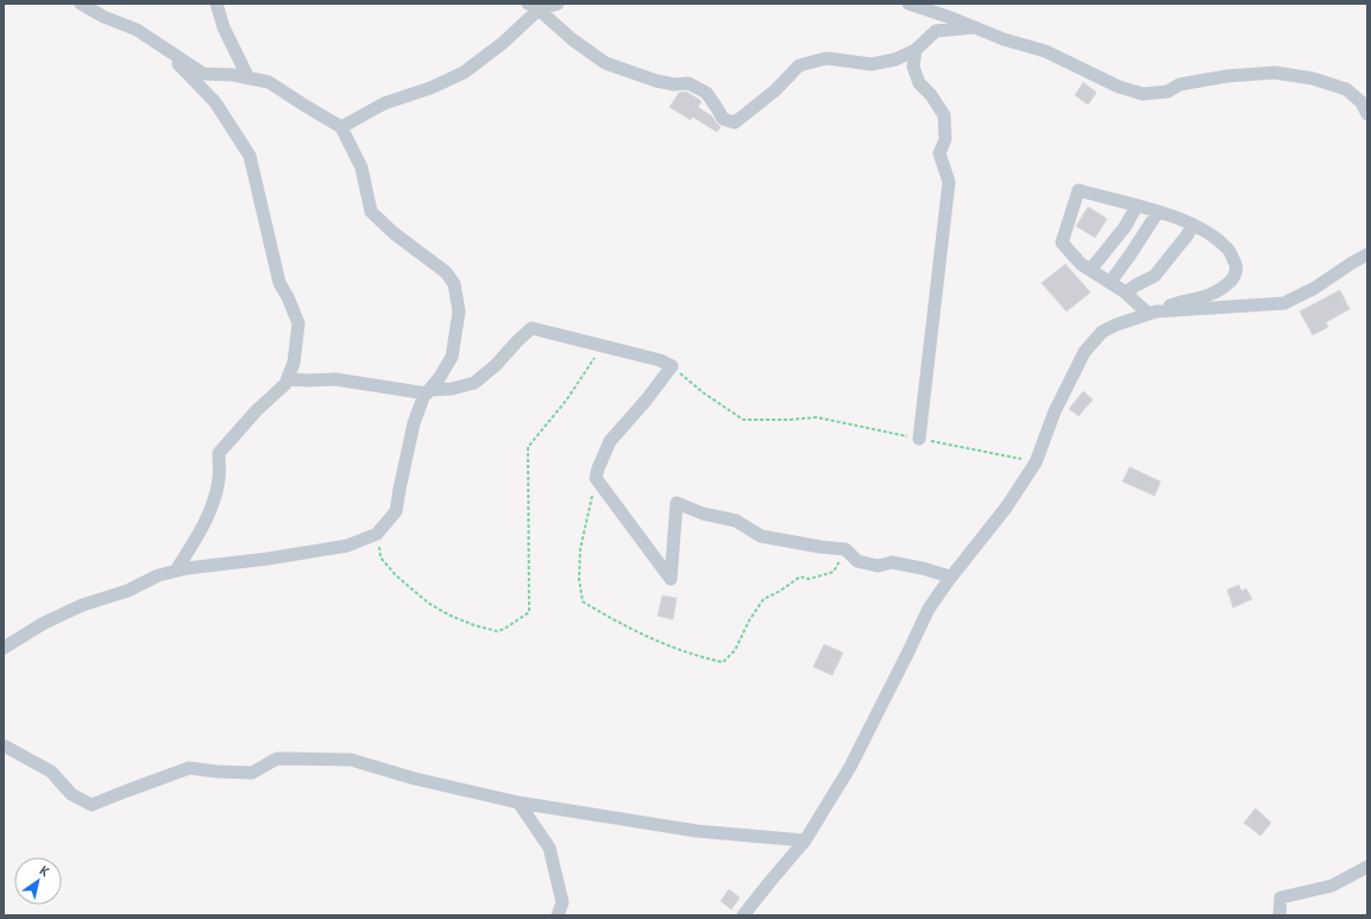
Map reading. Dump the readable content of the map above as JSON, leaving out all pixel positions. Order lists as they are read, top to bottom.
{
  "north": "top right"
}
